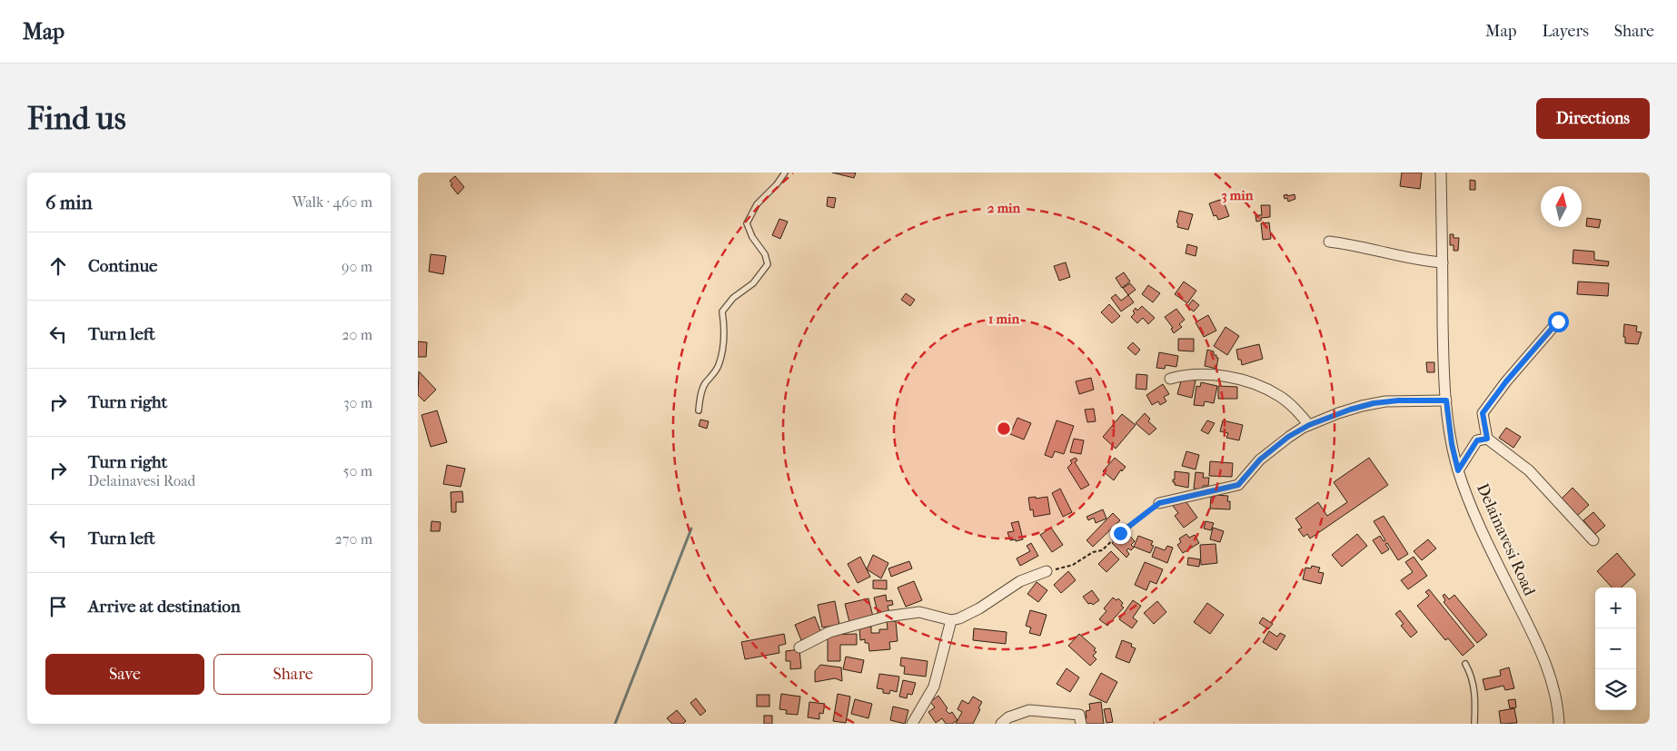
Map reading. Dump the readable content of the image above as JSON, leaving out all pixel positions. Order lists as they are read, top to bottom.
{
  "streets": {
    "street": ["Delainavesi Road"]
  },
  "north": "top",
  "page": {
    "header": "Map",
    "nav": ["Map", "Layers", "Share"],
    "buttons": [
      "Directions",
      ["Save", "Share"]
    ],
    "title": "Find us",
    "heading": ["6 min", "Walk · 460 m"],
    "list": [
      ["Continue", "90 m"],
      ["Turn left", "20 m"],
      ["Turn right", "30 m"],
      ["Turn right", "Delainavesi Road", "50 m"],
      ["Turn left", "270 m"],
      "Arrive at destination"
    ],
    "map_buttons": ["+", "−"]
  },
  "rings": ["3 min", "2 min", "1 min"]
}
